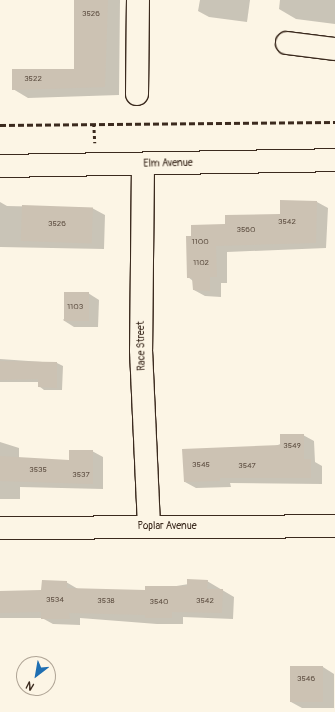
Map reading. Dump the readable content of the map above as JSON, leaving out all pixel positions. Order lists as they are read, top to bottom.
{
  "streets": {
    "street": ["Elm Avenue", "Race Street", "Poplar Avenue"]
  },
  "crossings": [
    ["Elm Avenue", "Race Street"],
    ["Race Street", "Poplar Avenue"]
  ],
  "house_numbers": [
    "3526",
    "3522",
    "3542",
    "3526",
    "3560",
    "1100",
    "1102",
    "1103",
    "3549",
    "3545",
    "3547",
    "3535",
    "3537",
    "3534",
    "3538",
    "3542",
    "3540",
    "3546"
  ],
  "north": "bottom left"
}
